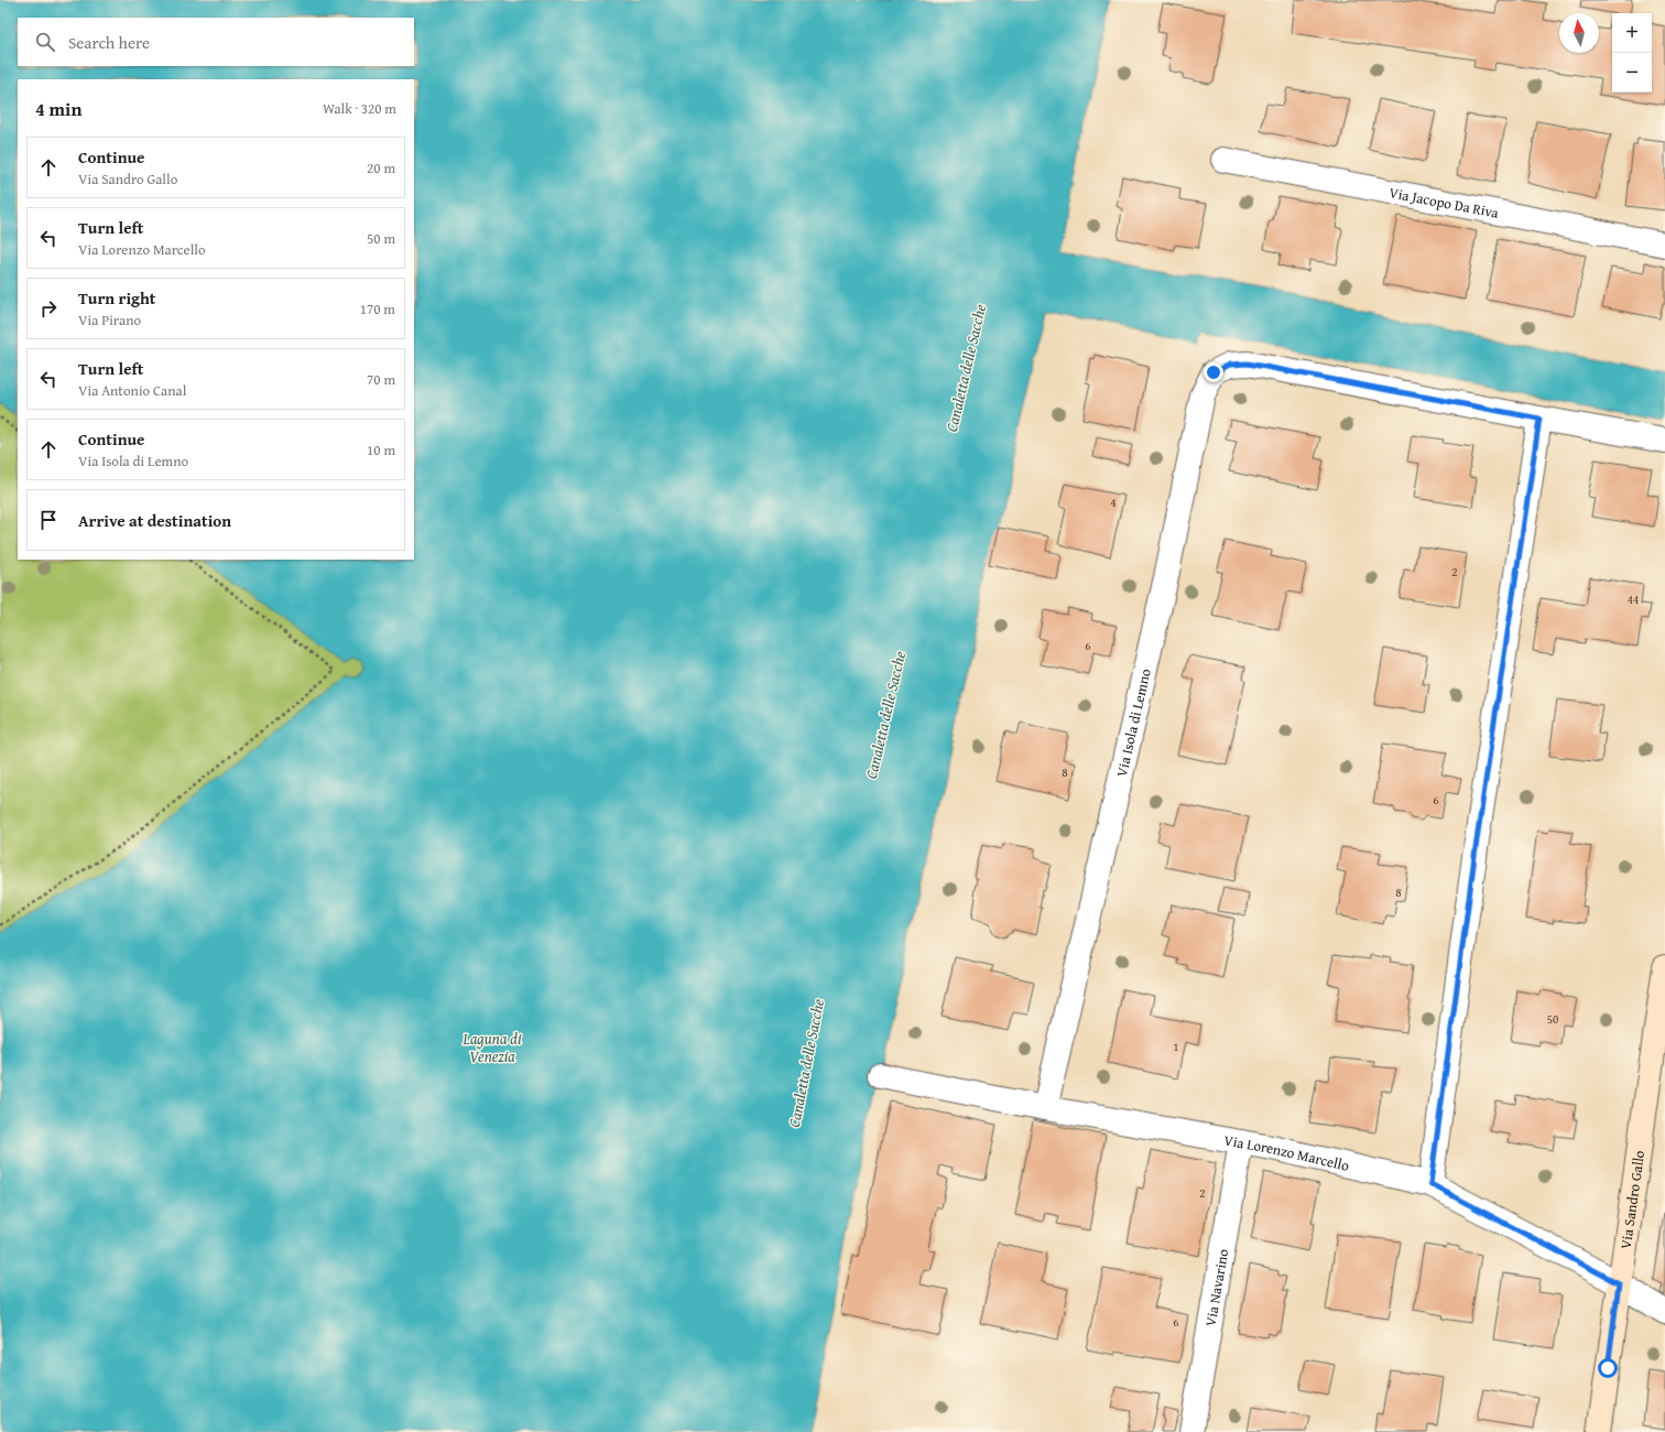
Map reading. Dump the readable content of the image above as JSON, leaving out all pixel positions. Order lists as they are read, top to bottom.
{
  "streets": {
    "street": [
      "Via Jacopo Da Riva",
      "Via Isola di Lemno",
      "Via Lorenzo Marcello",
      "Via Sandro Gallo",
      "Via Navarino"
    ]
  },
  "crossings": [
    ["Via Isola di Lemno", "Via Lorenzo Marcello"],
    ["Via Lorenzo Marcello", "Via Sandro Gallo"],
    ["Via Lorenzo Marcello", "Via Navarino"]
  ],
  "water": ["Canaletta delle Sacche", "Laguna di Venezia"],
  "house_numbers": [
    "4",
    "2",
    "44",
    "6",
    "8",
    "6",
    "8",
    "50",
    "1",
    "2",
    "6"
  ],
  "north": "top",
  "page": {
    "map_buttons": ["+", "−"],
    "search": "Search here",
    "heading": ["4 min", "Walk · 320 m"],
    "list": [
      ["Continue", "Via Sandro Gallo", "20 m"],
      ["Turn left", "Via Lorenzo Marcello", "50 m"],
      ["Turn right", "Via Pirano", "170 m"],
      ["Turn left", "Via Antonio Canal", "70 m"],
      ["Continue", "Via Isola di Lemno", "10 m"],
      "Arrive at destination"
    ]
  }
}
